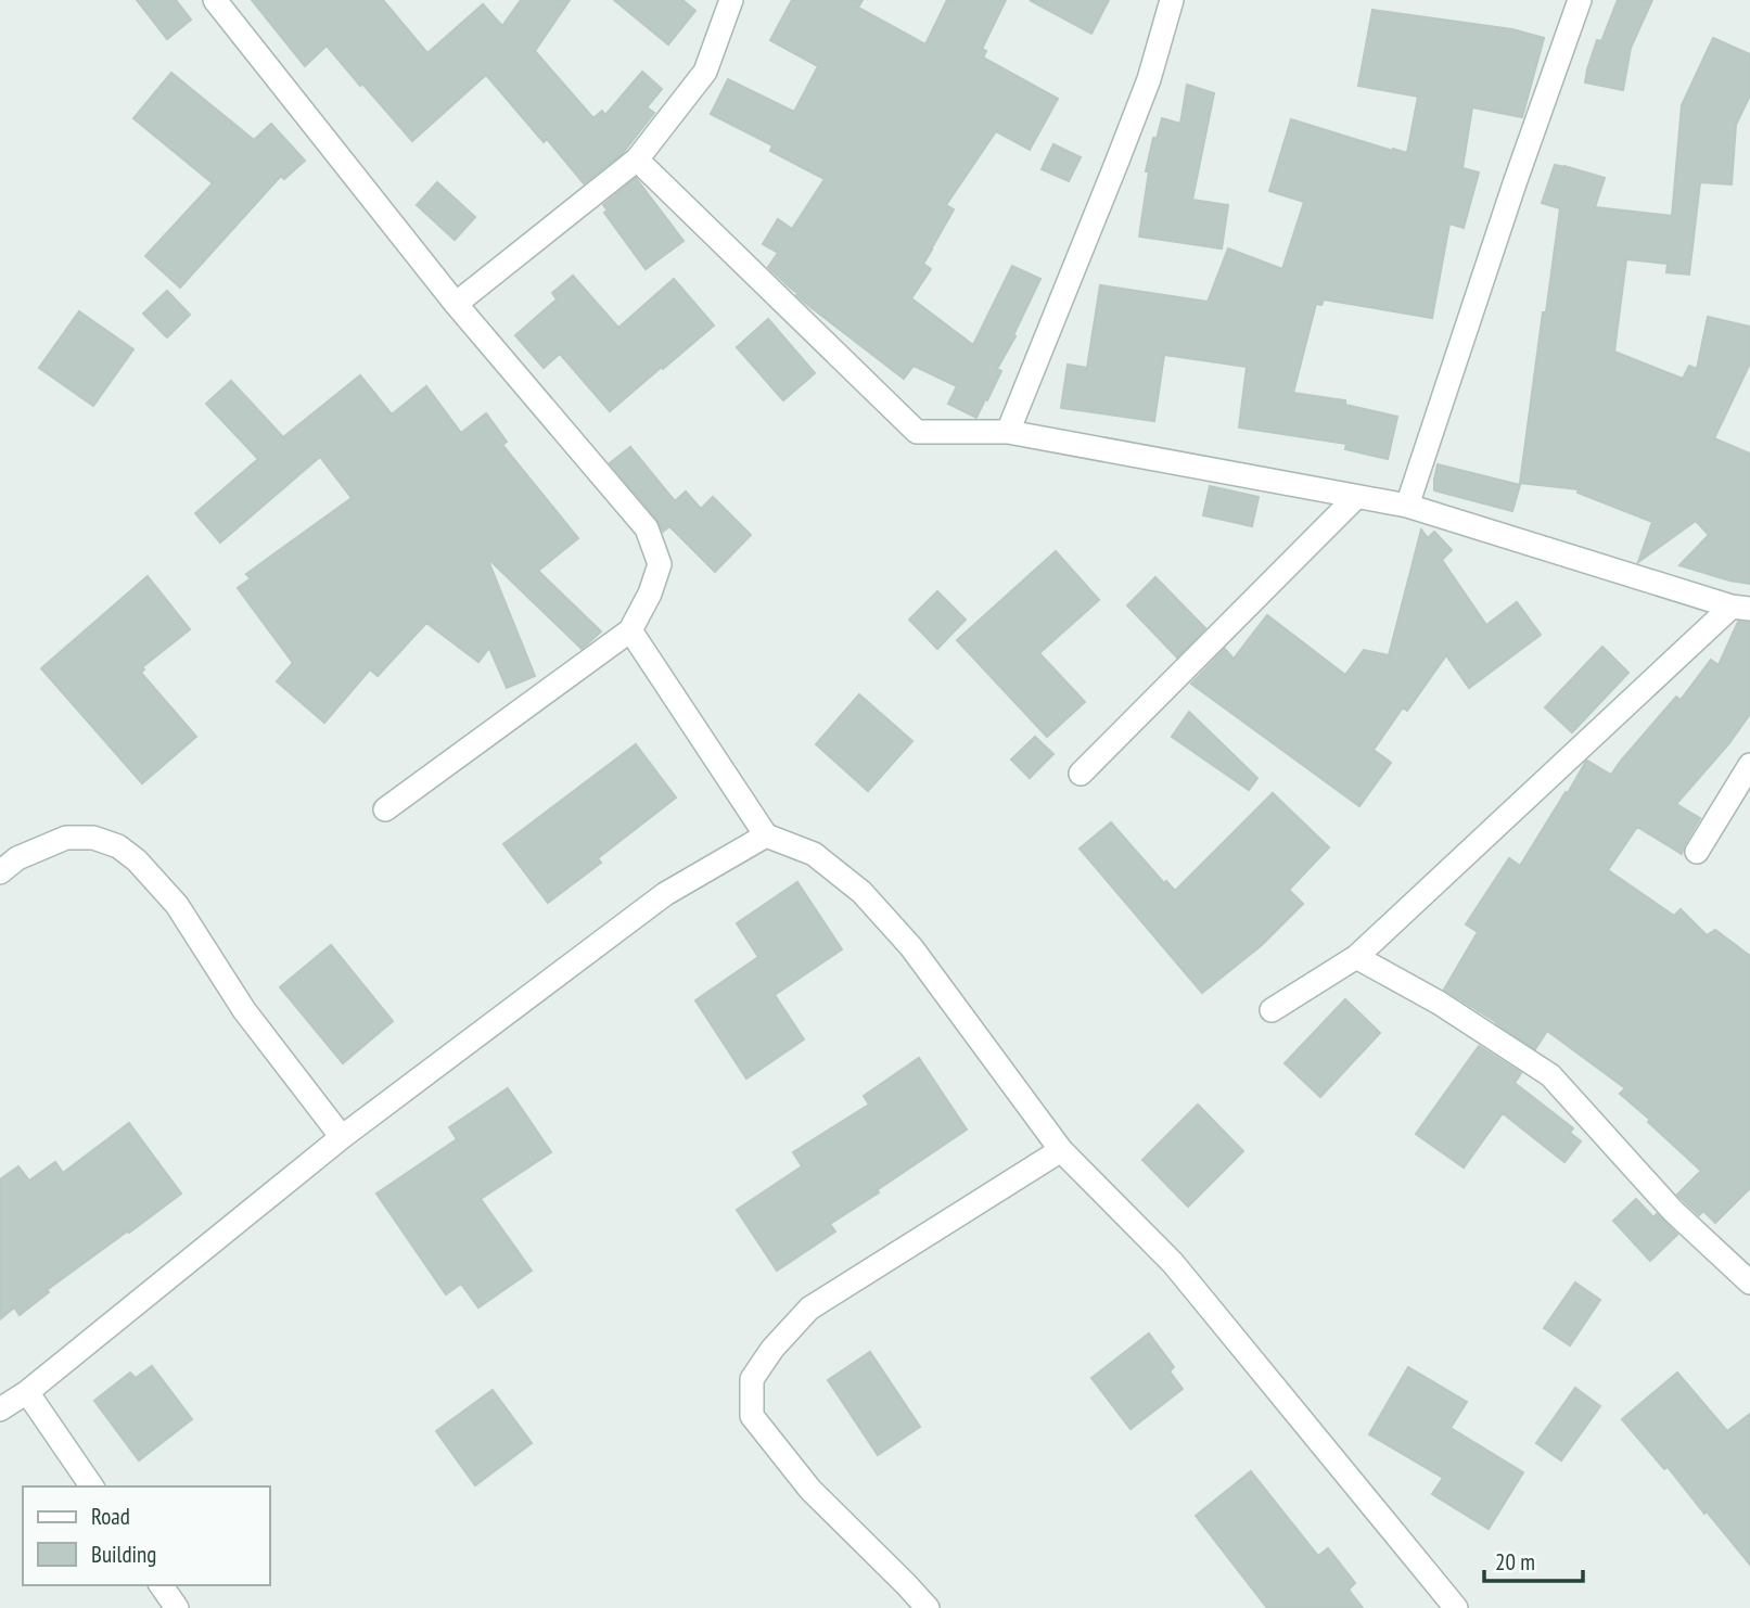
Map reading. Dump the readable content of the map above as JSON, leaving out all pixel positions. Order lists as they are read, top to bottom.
{
  "legend": ["Road", "Building"],
  "scale_bar": "20 m"
}
